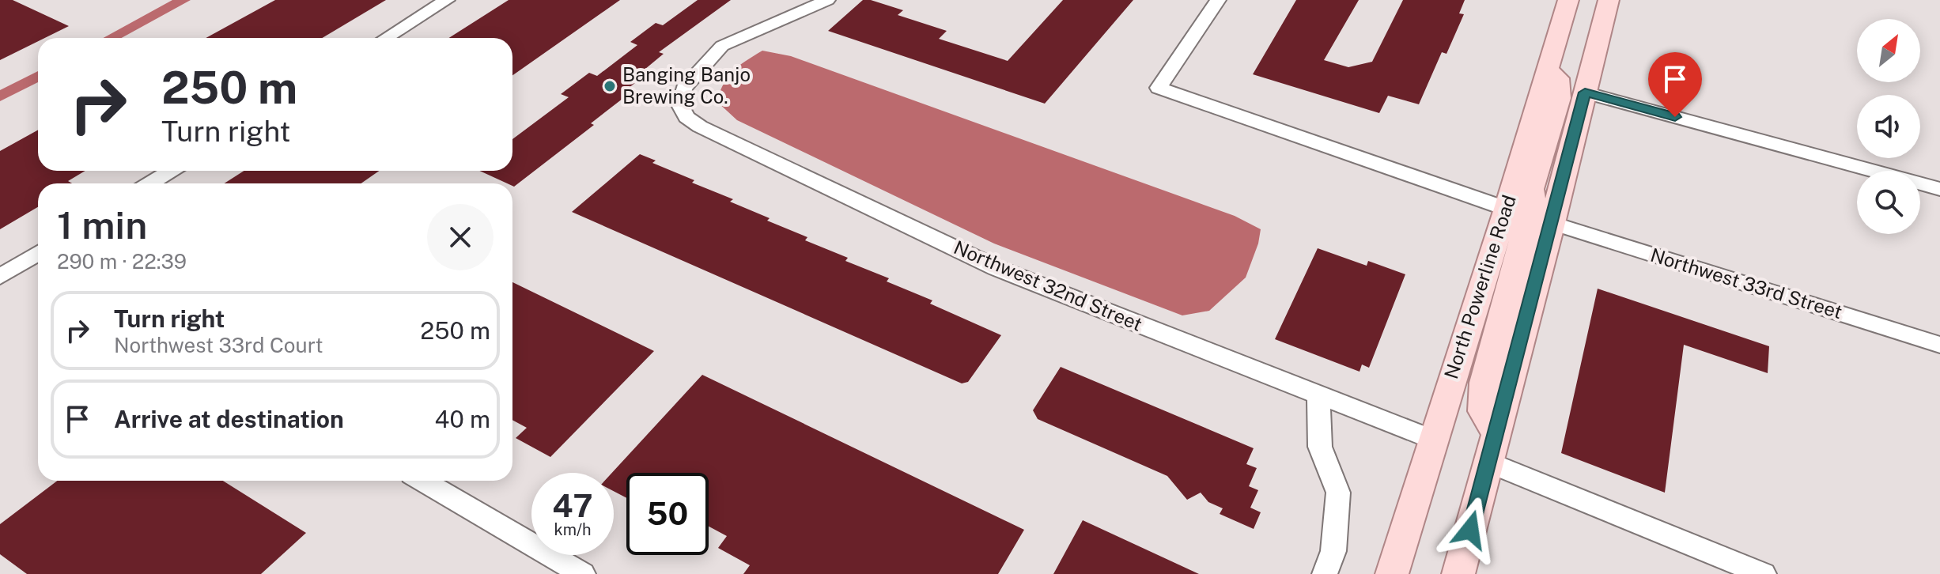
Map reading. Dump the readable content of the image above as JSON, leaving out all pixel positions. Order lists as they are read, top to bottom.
{
  "streets": {
    "main road": ["North Powerline Road"],
    "street": ["Northwest 33rd Street", "Northwest 32nd Street"]
  },
  "crossings": [
    ["Northwest 32nd Street", "North Powerline Road"]
  ],
  "places": ["Banging Banjo Brewing Co."],
  "north": "top right",
  "page": {
    "turn": ["250 m", "Turn right"],
    "heading": ["1 min", "290 m · 22:39"],
    "list": [
      {
        "name": "Turn right",
        "note": "Northwest 33rd Court",
        "value": "250 m"
      },
      {
        "name": "Arrive at destination",
        "value": "40 m"
      }
    ],
    "speed": "47 km/h",
    "limit": "50"
  }
}
